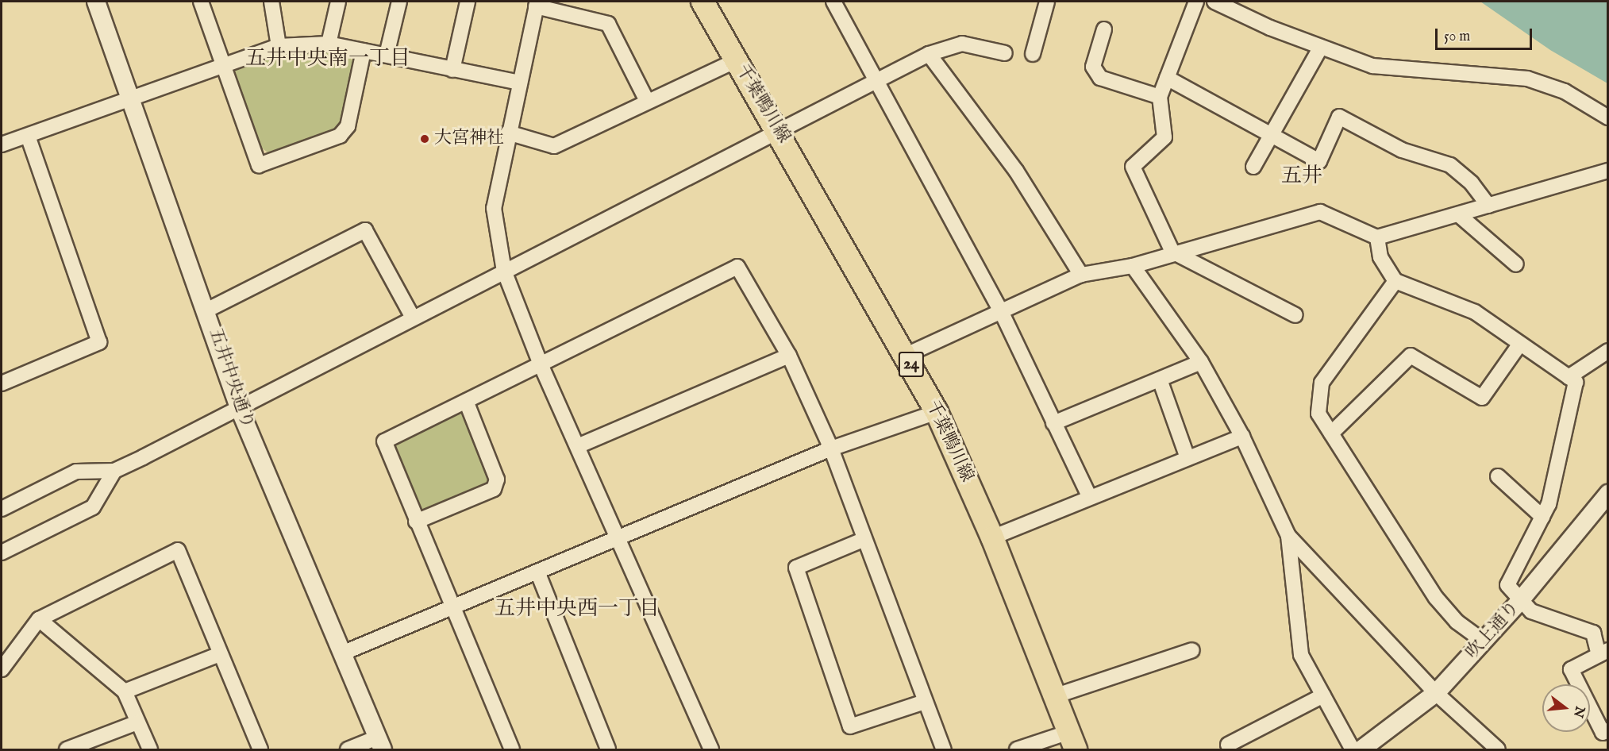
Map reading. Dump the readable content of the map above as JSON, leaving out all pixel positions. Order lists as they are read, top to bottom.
{
  "streets": {
    "main road": ["千葉鴨川線", "24"],
    "street": ["五井中央通り", "吹上通り"]
  },
  "districts": ["五井中央南一丁目", "五井", "五井中央西一丁目"],
  "places": ["大宮神社"],
  "scale_bar": "50 m",
  "north": "right"
}
